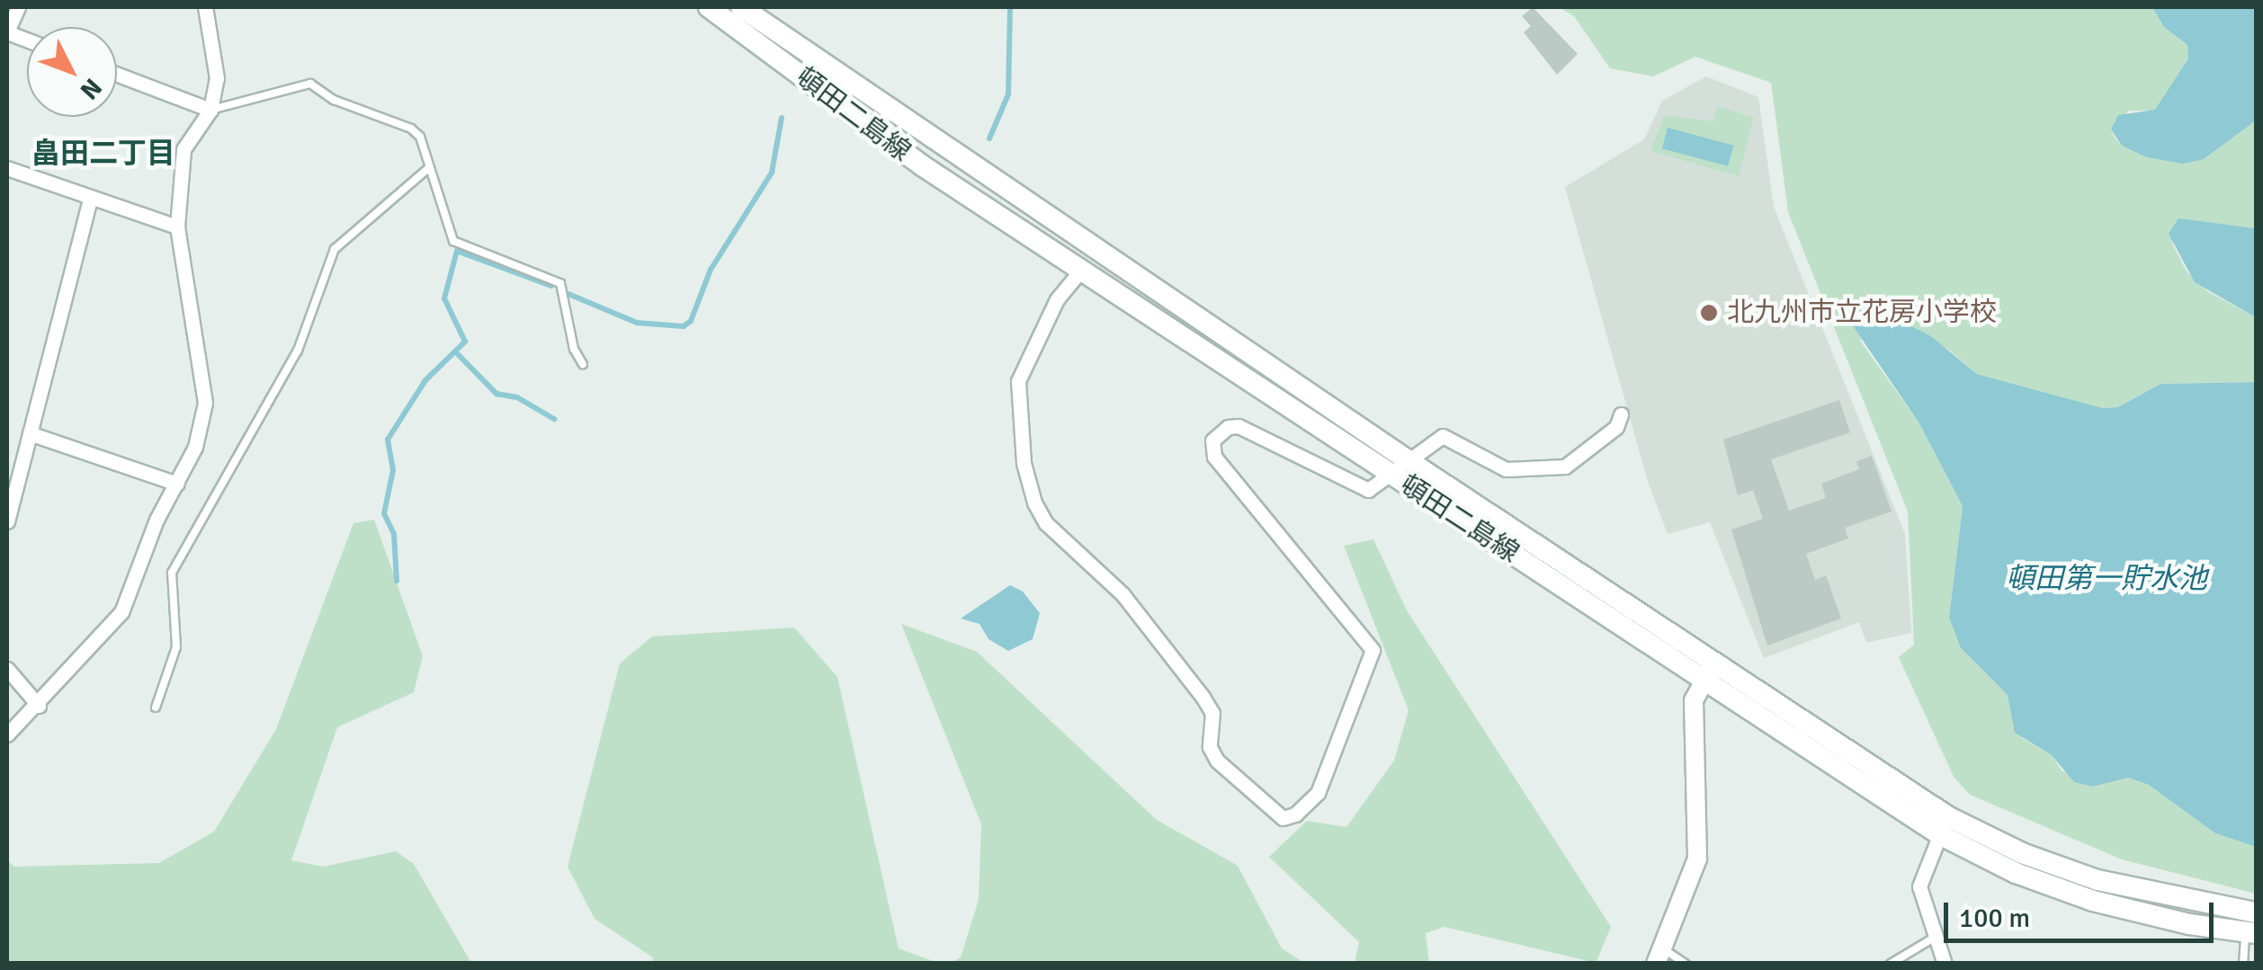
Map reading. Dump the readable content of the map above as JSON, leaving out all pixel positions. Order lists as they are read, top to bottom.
{
  "streets": {
    "main road": ["頓田二島線"]
  },
  "districts": ["畠田二丁目"],
  "water": ["頓田第一貯水池"],
  "places": ["北九州市立花房小学校"],
  "scale_bar": "100 m",
  "north": "bottom right"
}
